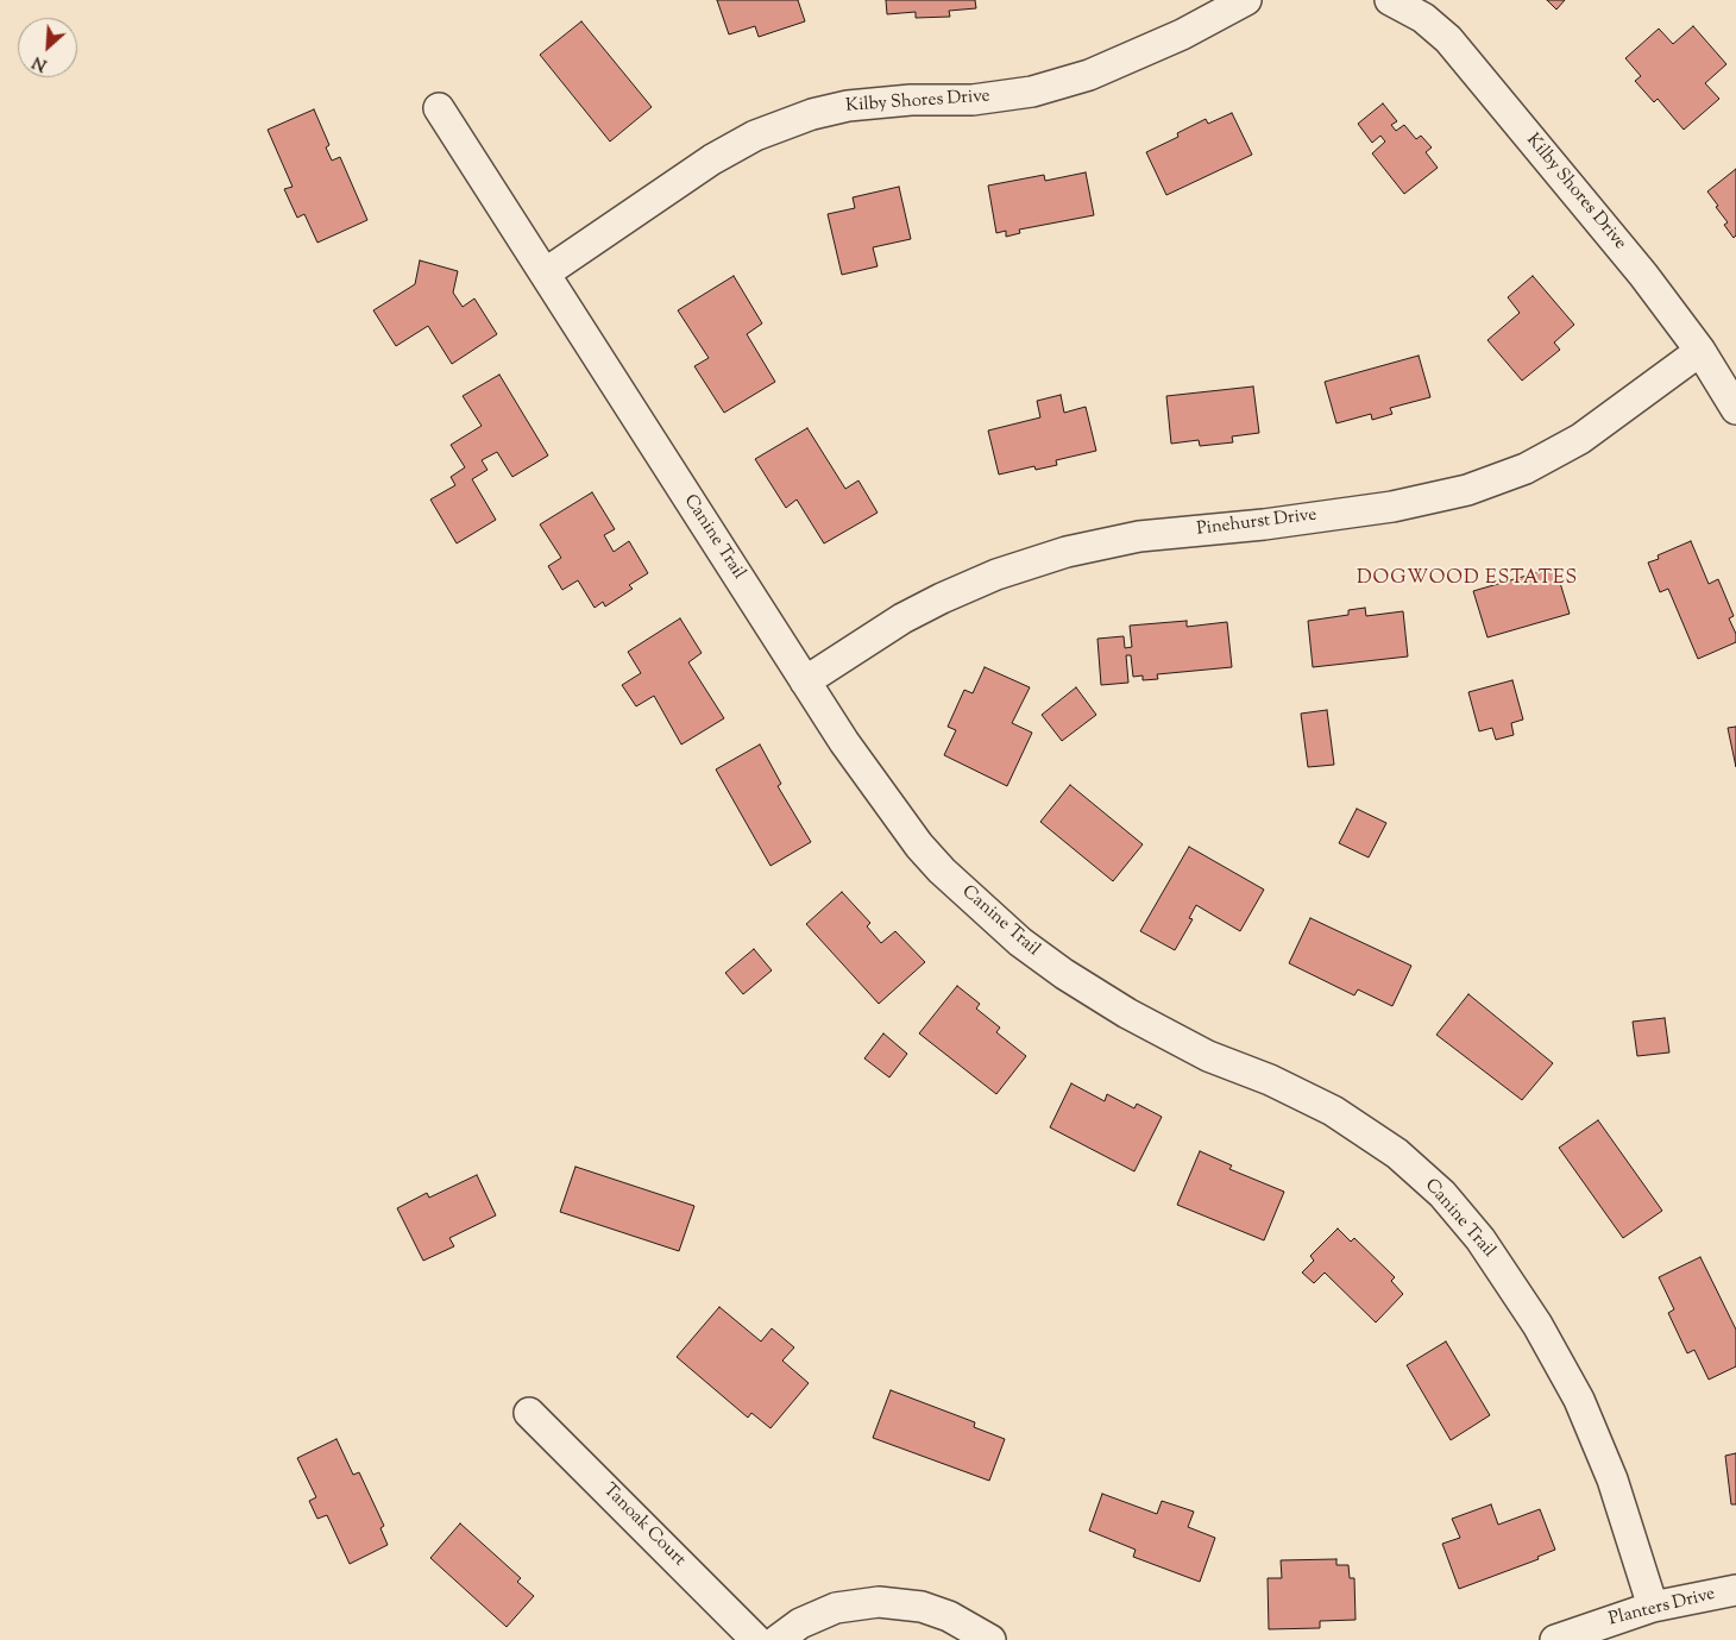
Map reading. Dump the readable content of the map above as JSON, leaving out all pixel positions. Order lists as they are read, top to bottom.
{
  "streets": {
    "street": [
      "Kilby Shores Drive",
      "Pinehurst Drive",
      "Canine Trail",
      "Tanoak Court",
      "Planters Drive"
    ]
  },
  "crossings": [
    ["Kilby Shores Drive", "Pinehurst Drive"],
    ["Kilby Shores Drive", "Canine Trail"],
    ["Pinehurst Drive", "Canine Trail"],
    ["Canine Trail", "Planters Drive"]
  ],
  "districts": ["DOGWOOD ESTATES"],
  "north": "bottom left"
}
